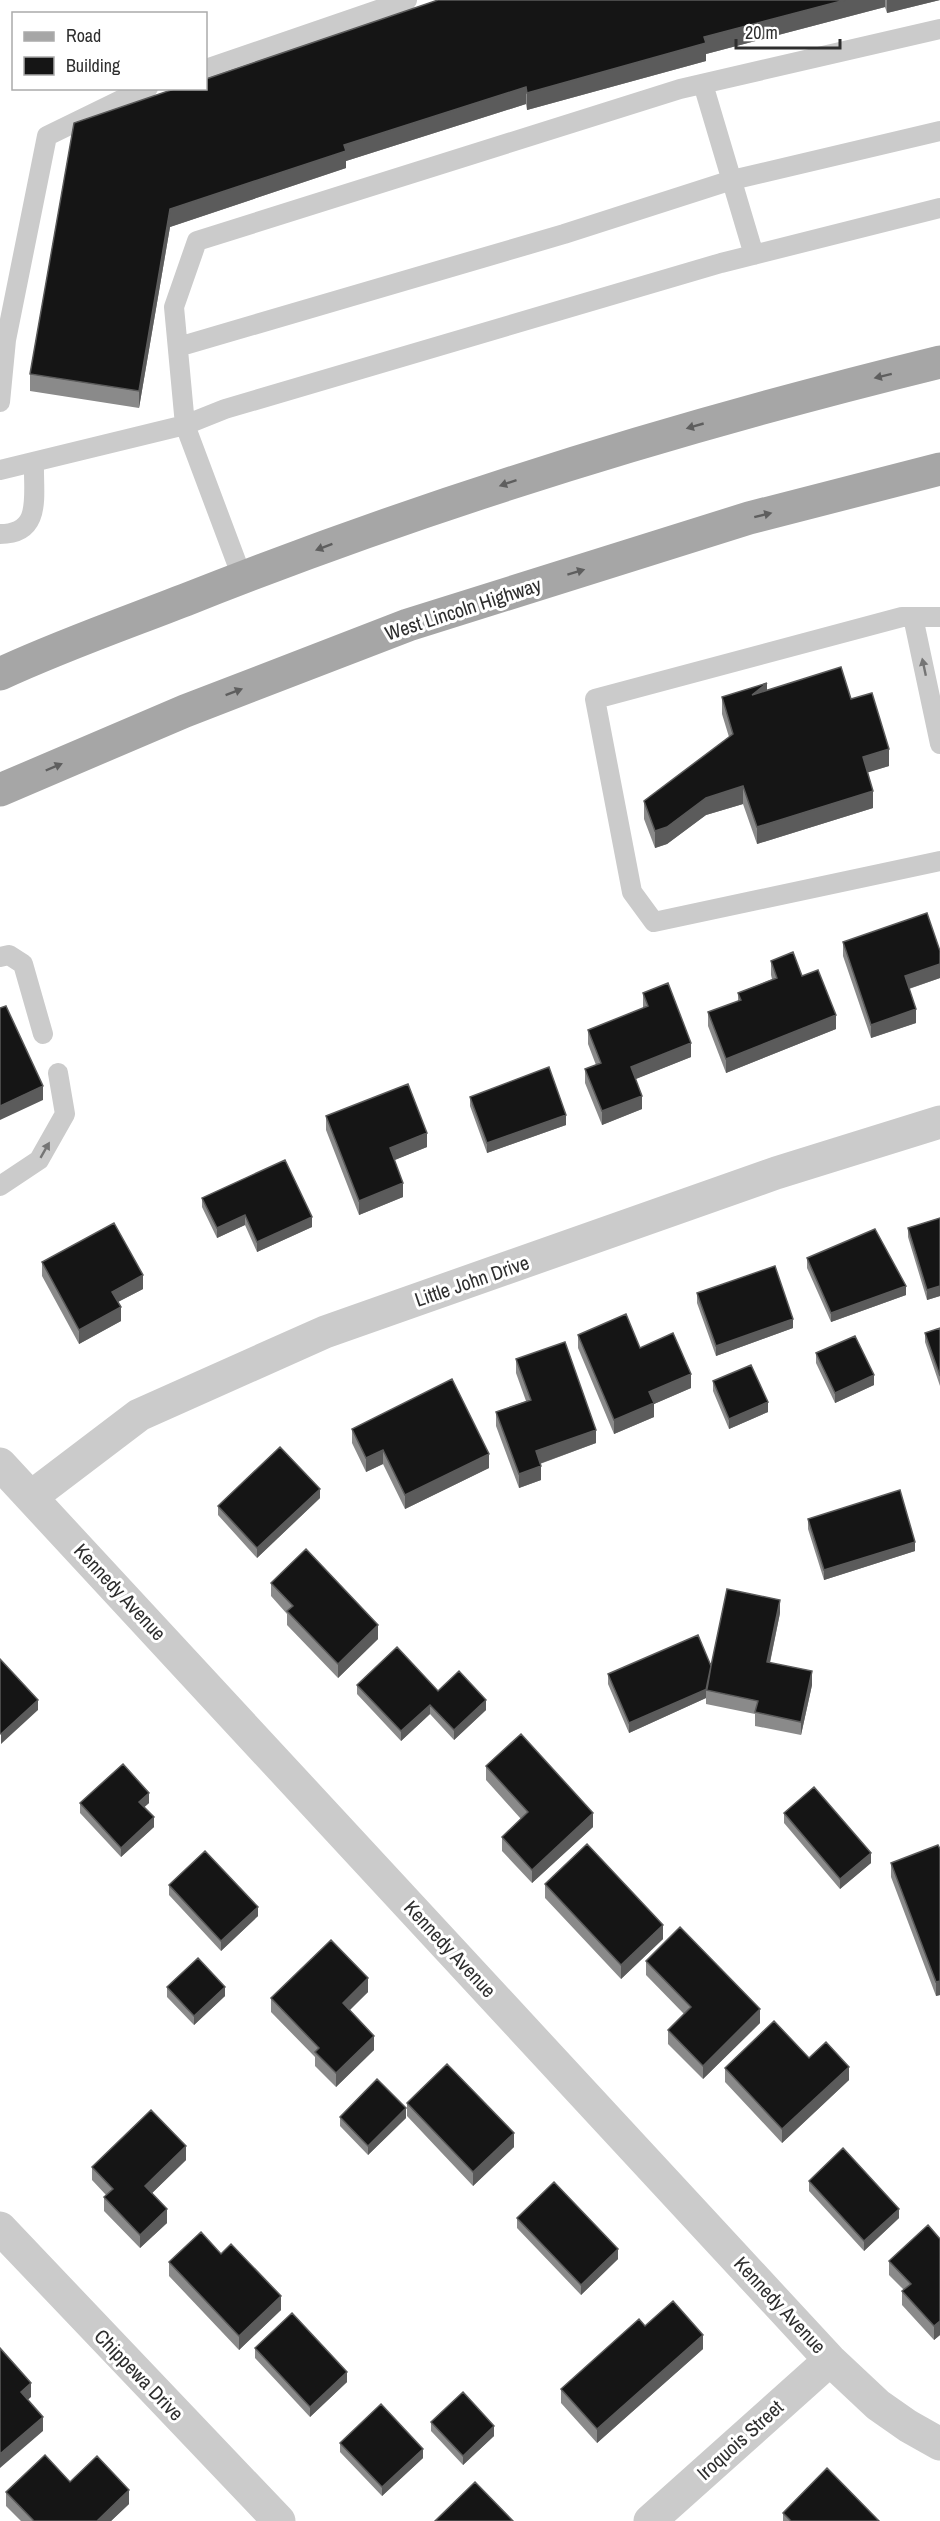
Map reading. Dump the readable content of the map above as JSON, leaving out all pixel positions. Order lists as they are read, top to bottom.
{
  "streets": {
    "main road": ["West Lincoln Highway"],
    "street": [
      "Little John Drive",
      "Kennedy Avenue",
      "Chippewa Drive",
      "Iroquois Street"
    ]
  },
  "crossings": [
    ["Little John Drive", "Kennedy Avenue"],
    ["Kennedy Avenue", "Iroquois Street"]
  ],
  "legend": ["Road", "Building"],
  "scale_bar": "20 m"
}
